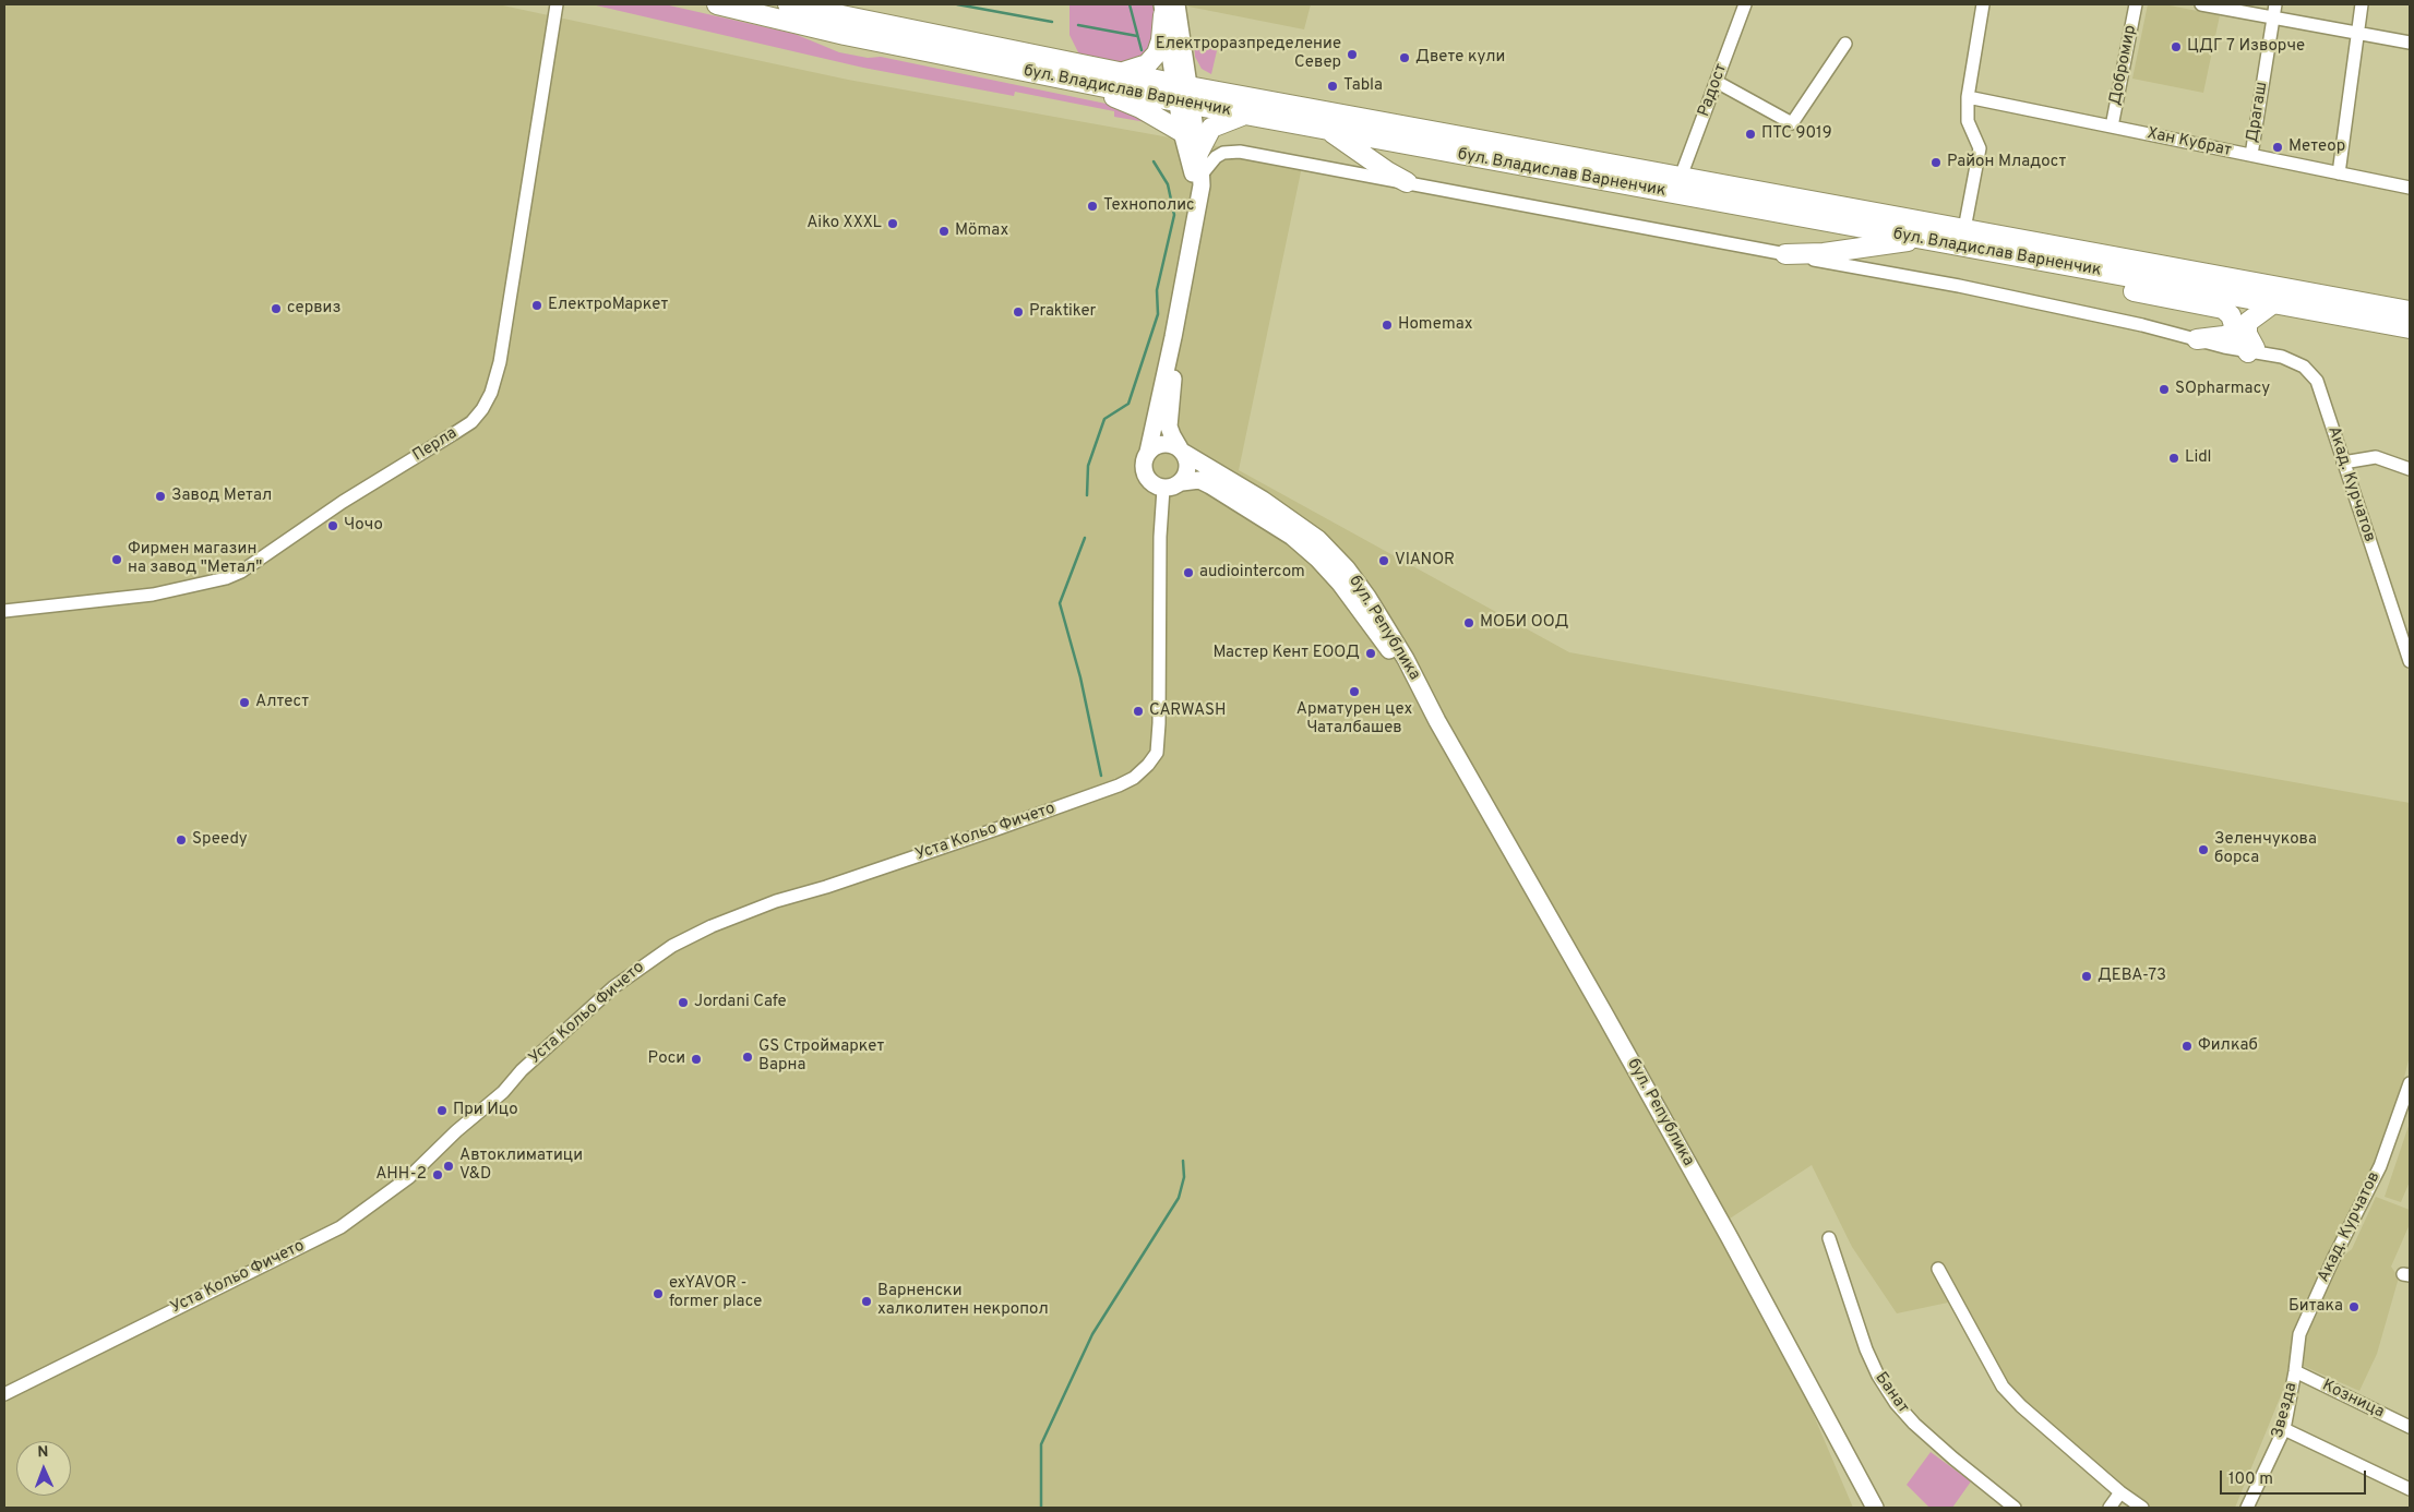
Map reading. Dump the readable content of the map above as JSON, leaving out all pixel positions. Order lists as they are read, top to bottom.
{
  "streets": {
    "main road": ["бул. Владислав Варненчик"],
    "street": [
      "Добромир",
      "Радост",
      "Драгаш",
      "Хан Кубрат",
      "Перла",
      "Акад. Курчатов",
      "бул. Република",
      "Уста Кольо Фичето",
      "Банат",
      "Козница",
      "Звезда"
    ]
  },
  "crossings": [
    ["Добромир", "Хан Кубрат"],
    ["Радост", "бул. Владислав Варненчик"],
    ["Драгаш", "Хан Кубрат"],
    ["Акад. Курчатов", "Козница"],
    ["Акад. Курчатов", "Звезда"],
    ["бул. Република", "Уста Кольо Фичето"],
    ["Козница", "Звезда"]
  ],
  "places": [
    "ЦДГ 7 Изворче",
    "Електроразпределение Север",
    "Двете кули",
    "Tabla",
    "ПТС 9019",
    "Метеор",
    "Район Младост",
    "Технополис",
    "Aiko XXXL",
    "Mömax",
    "ЕлектроМаркет",
    "сервиз",
    "Praktiker",
    "Homemax",
    "SOpharmacy",
    "Lidl",
    "Завод Метал",
    "Чочо",
    "Фирмен магазин на завод \"Метал\"",
    "VIANOR",
    "audiointercom",
    "МОБИ ООД",
    "Мастер Кент ЕООД",
    "Арматурен цех Чаталбашев",
    "Алтест",
    "CARWASH",
    "Speedy",
    "Зеленчукова борса",
    "ДЕВА-73",
    "Jordani Cafe",
    "Филкаб",
    "GS Строймаркет Варна",
    "Роси",
    "При Ицо",
    "Автоклиматици V&D",
    "АНН-2",
    "exYAVOR - former place",
    "Варненски халколитен некропол",
    "Битака"
  ],
  "scale_bar": "100 m",
  "north": "top"
}
